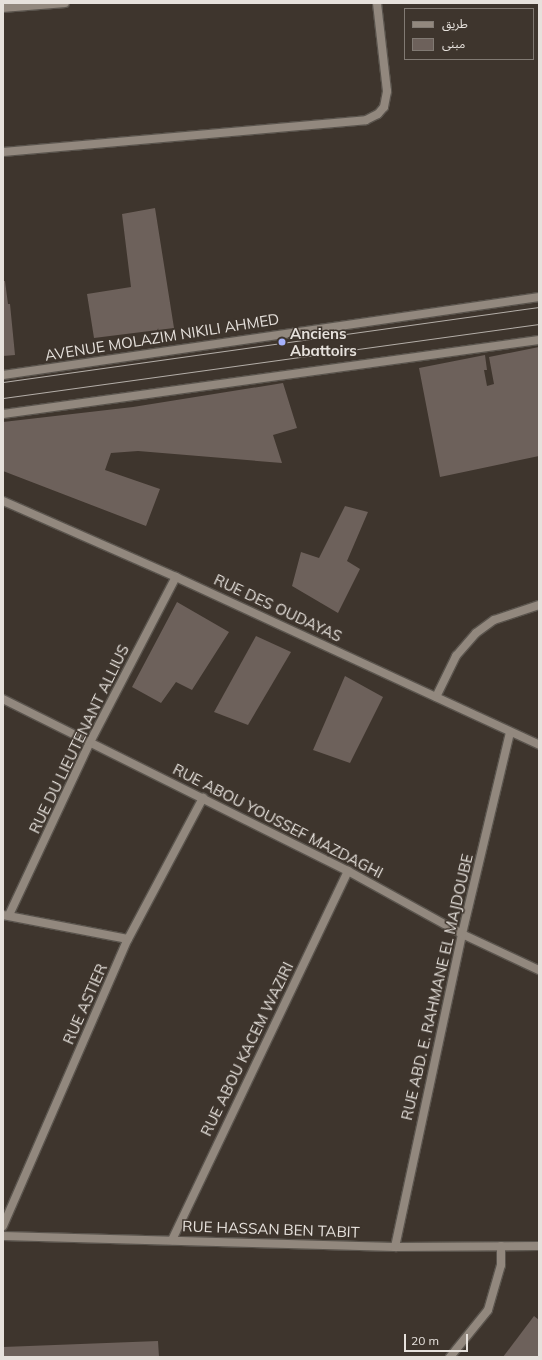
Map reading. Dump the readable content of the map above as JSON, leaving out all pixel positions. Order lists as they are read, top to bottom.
{
  "streets": {
    "street": [
      "AVENUE MOLAZIM NIKILI AHMED",
      "RUE DES OUDAYAS",
      "RUE DU LIEUTENANT ALLIUS",
      "RUE ABOU YOUSSEF MAZDAGHI",
      "RUE ABD. E. RAHMANE EL MAJDOUBE",
      "RUE ASTIER",
      "RUE ABOU KACEM WAZIRI",
      "RUE HASSAN BEN TABIT"
    ]
  },
  "crossings": [
    ["RUE DES OUDAYAS", "RUE DU LIEUTENANT ALLIUS"],
    ["RUE DES OUDAYAS", "RUE ABD. E. RAHMANE EL MAJDOUBE"],
    ["RUE DU LIEUTENANT ALLIUS", "RUE ABOU YOUSSEF MAZDAGHI"],
    ["RUE ABOU YOUSSEF MAZDAGHI", "RUE ABD. E. RAHMANE EL MAJDOUBE"],
    ["RUE ABOU YOUSSEF MAZDAGHI", "RUE ASTIER"],
    ["RUE ABOU YOUSSEF MAZDAGHI", "RUE ABOU KACEM WAZIRI"],
    ["RUE ABD. E. RAHMANE EL MAJDOUBE", "RUE HASSAN BEN TABIT"],
    ["RUE ABOU KACEM WAZIRI", "RUE HASSAN BEN TABIT"]
  ],
  "places": ["Anciens Abattoirs"],
  "legend": ["طريق", "مبنى"],
  "scale_bar": "20 m"
}
